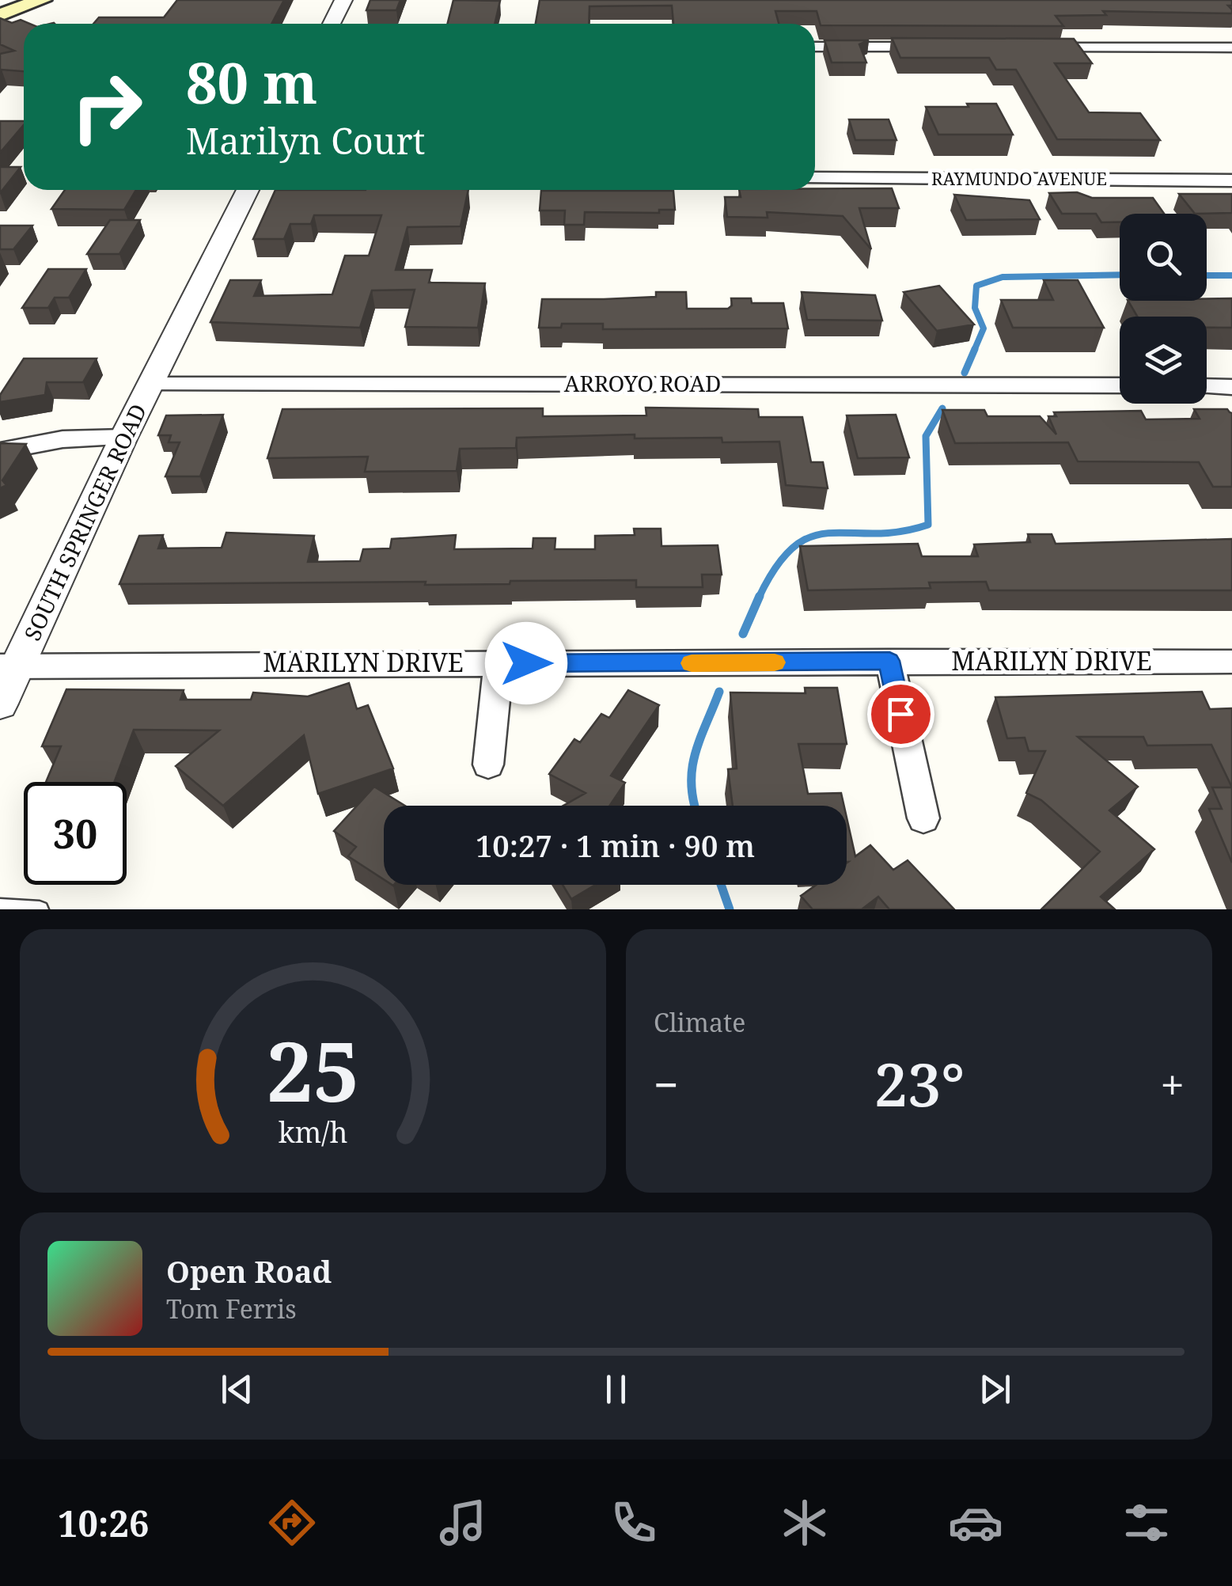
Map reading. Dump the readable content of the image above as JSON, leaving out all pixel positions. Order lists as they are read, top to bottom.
{
  "streets": {
    "street": [
      "RAYMUNDO AVENUE",
      "ARROYO ROAD",
      "SOUTH SPRINGER ROAD",
      "MARILYN DRIVE"
    ]
  },
  "crossings": [
    ["ARROYO ROAD", "SOUTH SPRINGER ROAD"],
    ["SOUTH SPRINGER ROAD", "MARILYN DRIVE"]
  ],
  "page": {
    "turn": ["80 m", "Marilyn Court"],
    "limit": "30",
    "trip": "10:27 · 1 min · 90 m",
    "tile": "Climate",
    "heat": ["−", "23°", "+"],
    "song": ["Open Road", "Tom Ferris"],
    "tabs": "10:26",
    "gauge": ["25", "km/h"]
  }
}
